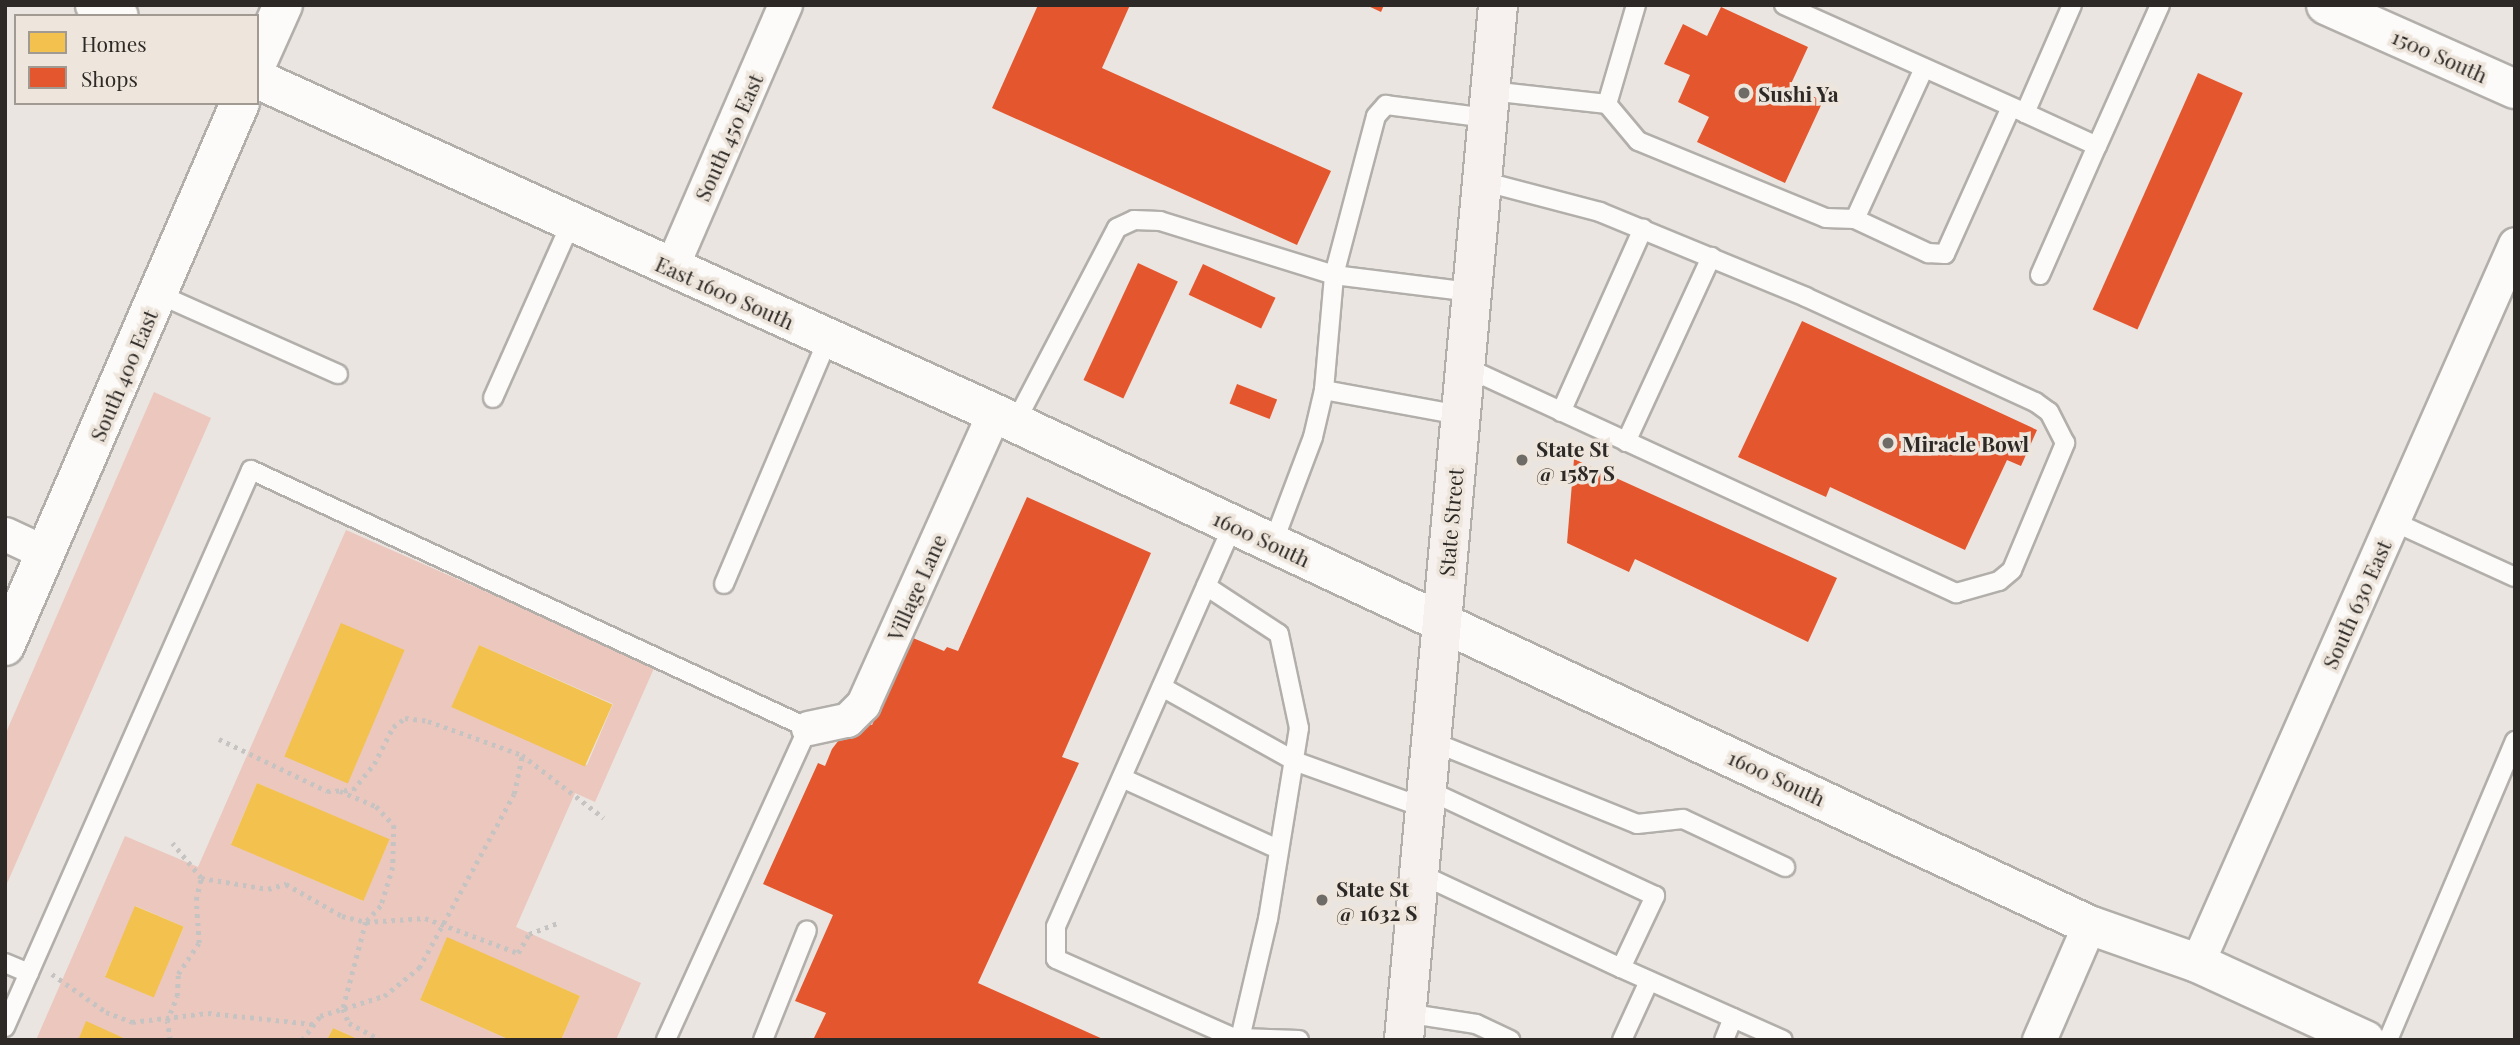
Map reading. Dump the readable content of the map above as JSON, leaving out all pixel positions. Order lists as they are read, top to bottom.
{
  "streets": {
    "main road": ["State Street"],
    "street": [
      "1500 South",
      "South 450 East",
      "East 1600 South",
      "South 400 East",
      "1600 South",
      "Village Lane",
      "South 630 East"
    ]
  },
  "crossings": [
    ["South 450 East", "East 1600 South"],
    ["East 1600 South", "1600 South"],
    ["East 1600 South", "Village Lane"],
    ["State Street", "1600 South"],
    ["1600 South", "South 630 East"]
  ],
  "places": [
    "Sushi Ya",
    "Miracle Bowl",
    "State St @ 1587 S",
    "State St @ 1632 S"
  ],
  "legend": ["Homes", "Shops"]
}
